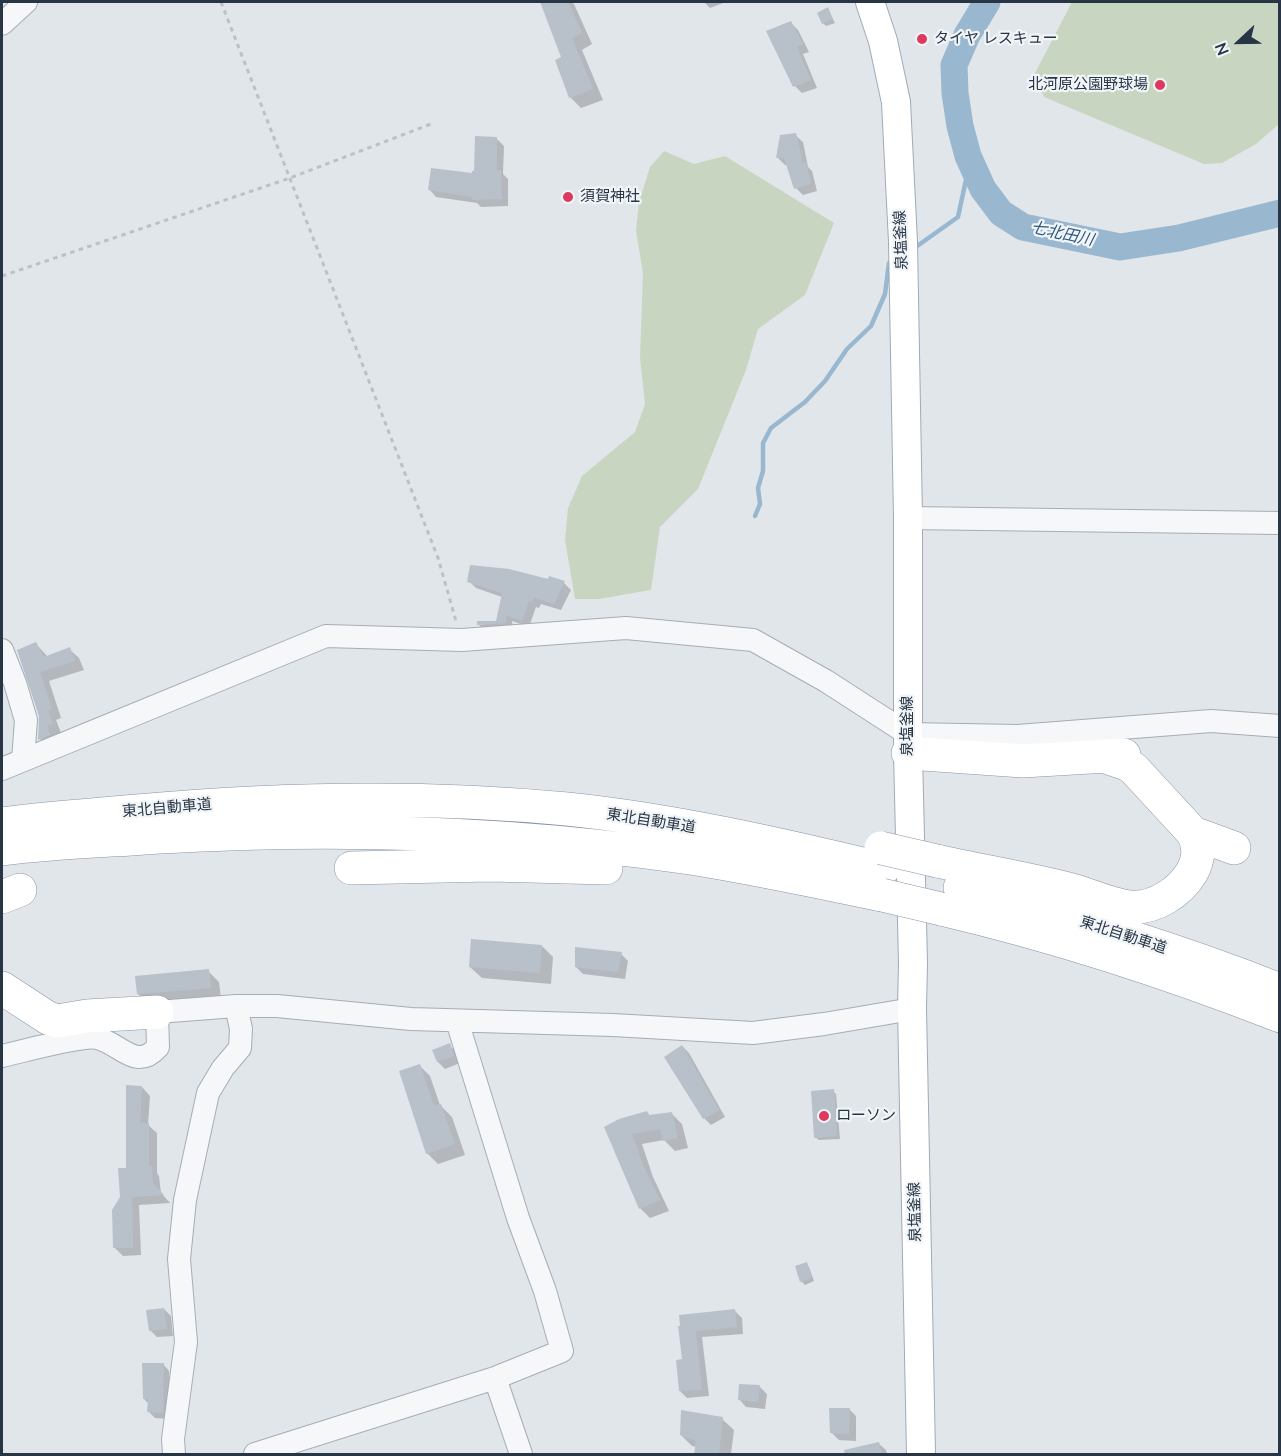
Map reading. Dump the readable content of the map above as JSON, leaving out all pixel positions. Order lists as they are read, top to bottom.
{
  "streets": {
    "highway": ["東北自動車道"],
    "main road": ["泉塩釜線"]
  },
  "water": ["七北田川"],
  "places": [
    "タイヤ レスキュー",
    "北河原公園野球場",
    "須賀神社",
    "ローソン"
  ],
  "north": "left"
}
